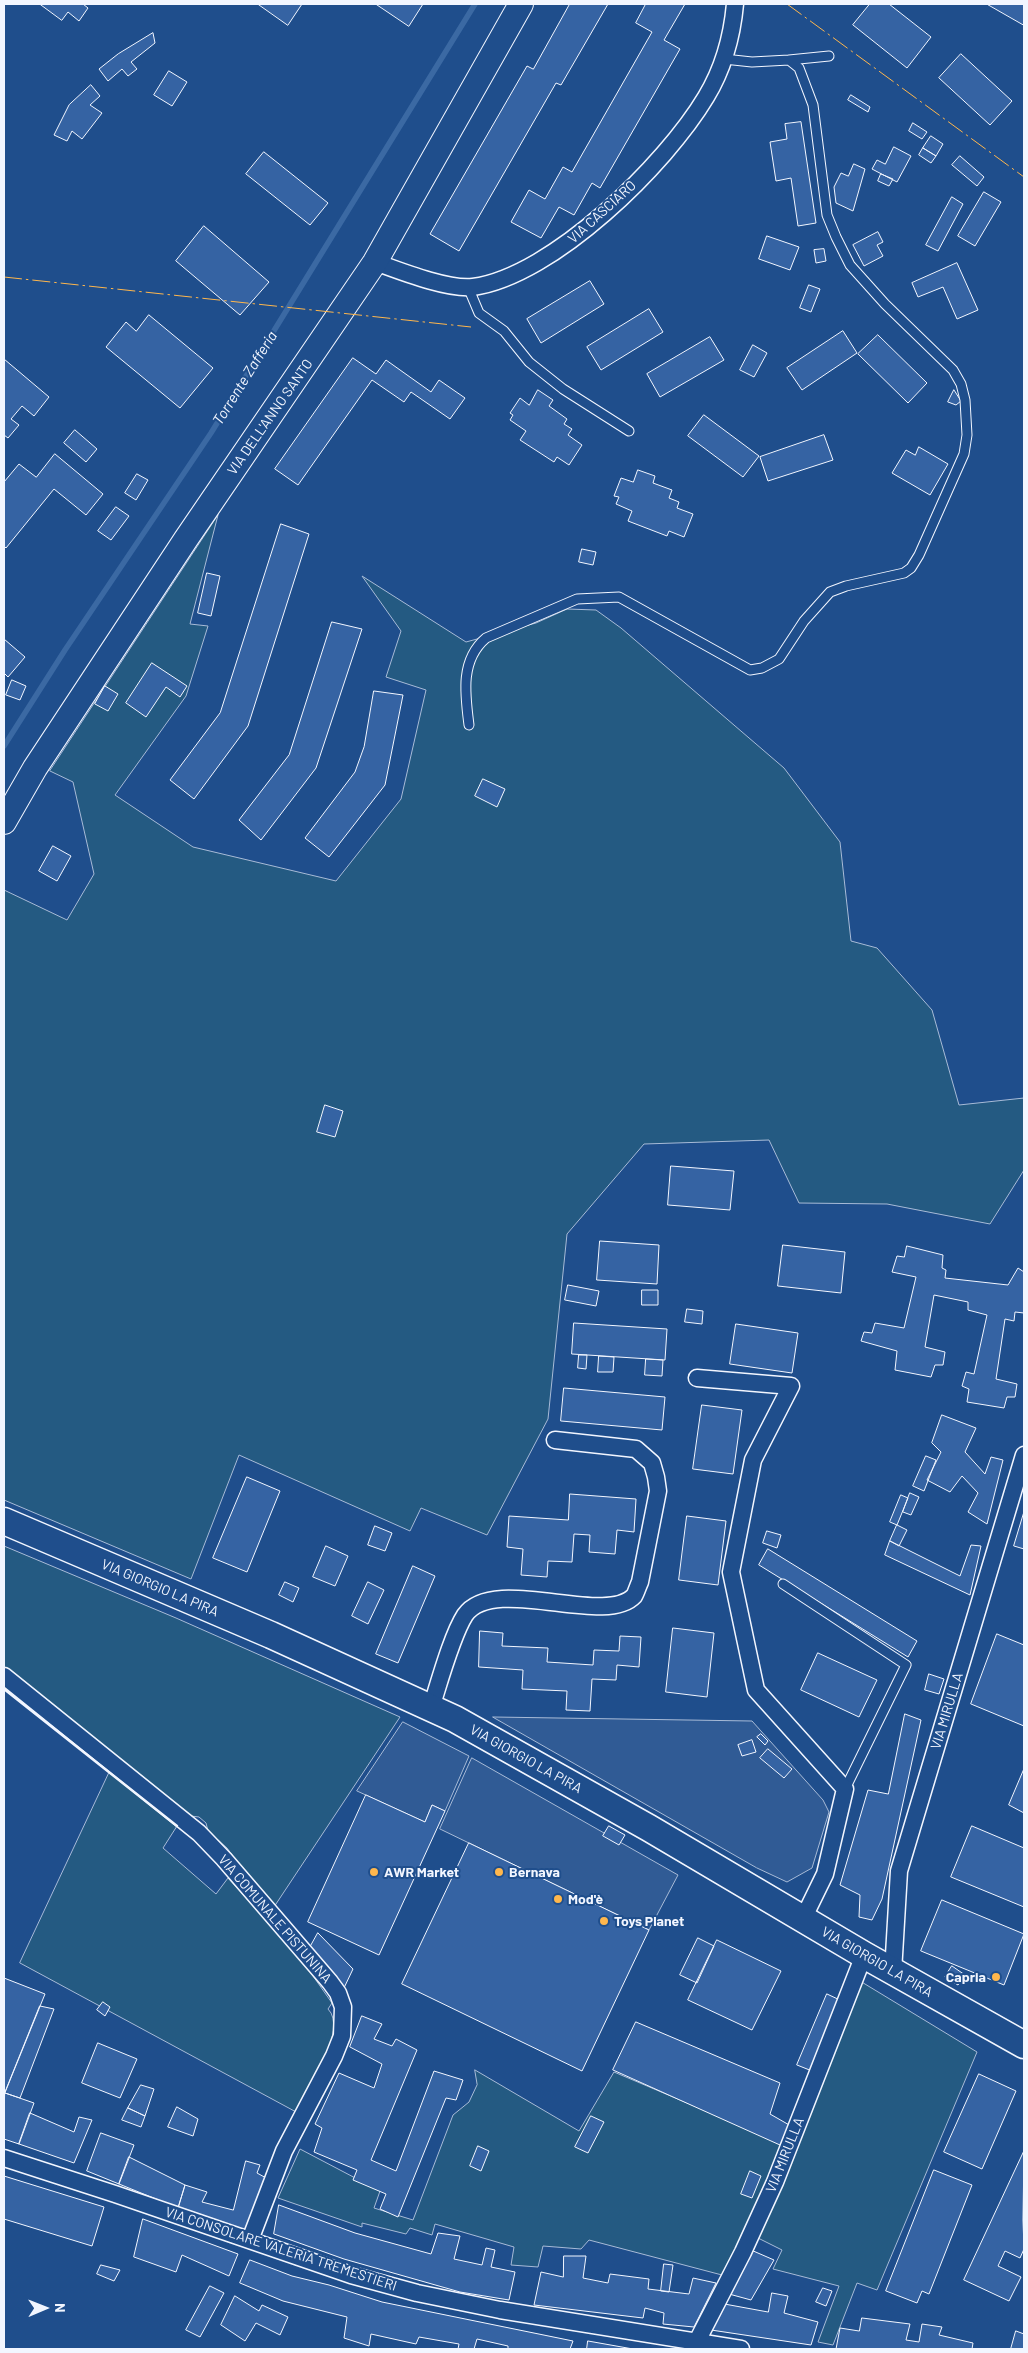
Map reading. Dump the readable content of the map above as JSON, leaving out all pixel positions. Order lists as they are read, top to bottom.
{
  "streets": {
    "main road": ["VIA GIORGIO LA PIRA"],
    "street": [
      "VIA CASCIARO",
      "VIA DELL'ANNO SANTO",
      "VIA MIRULLA",
      "VIA COMUNALE PISTUNINA",
      "VIA CONSOLARE VALERIA TREMESTIERI"
    ]
  },
  "crossings": [
    ["VIA CASCIARO", "VIA DELL'ANNO SANTO"],
    ["VIA GIORGIO LA PIRA", "VIA MIRULLA"],
    ["VIA MIRULLA", "VIA CONSOLARE VALERIA TREMESTIERI"],
    ["VIA COMUNALE PISTUNINA", "VIA CONSOLARE VALERIA TREMESTIERI"]
  ],
  "water": ["Torrente Zafferia"],
  "places": [
    "AWR Market",
    "Bernava",
    "Mod'è",
    "Toys Planet",
    "Capria"
  ],
  "north": "right"
}
